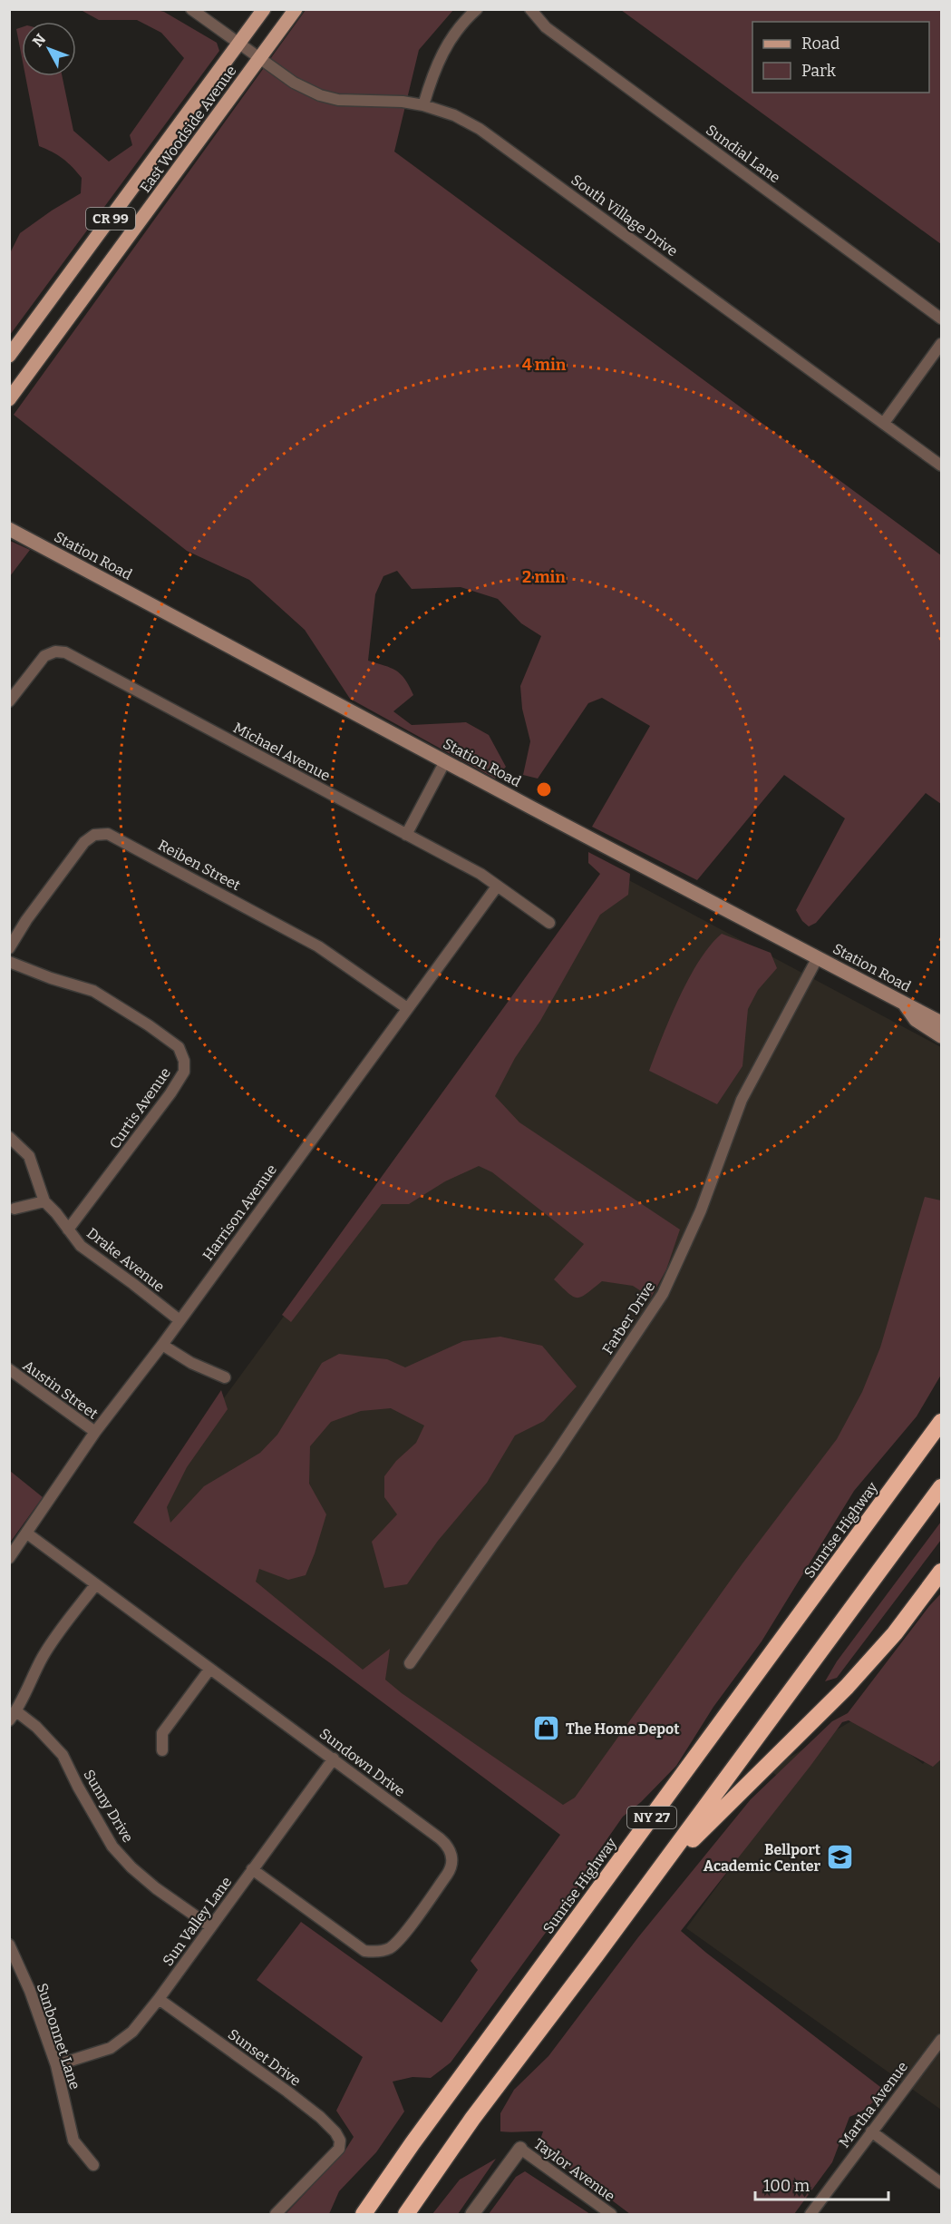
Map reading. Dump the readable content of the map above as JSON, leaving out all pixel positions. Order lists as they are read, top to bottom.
{
  "streets": {
    "highway": ["Sunrise Highway", "NY 27"],
    "main road": ["East Woodside Avenue", "CR 99", "Station Road"],
    "street": [
      "Sundial Lane",
      "South Village Drive",
      "Michael Avenue",
      "Reiben Street",
      "Curtis Avenue",
      "Harrison Avenue",
      "Drake Avenue",
      "Farber Drive",
      "Austin Street",
      "Sundown Drive",
      "Sunny Drive",
      "Sun Valley Lane",
      "Sunbonnet Lane",
      "Sunset Drive",
      "Martha Avenue",
      "Taylor Avenue"
    ]
  },
  "crossings": [
    ["East Woodside Avenue", "South Village Drive"],
    ["Station Road", "Farber Drive"],
    ["Michael Avenue", "Harrison Avenue"],
    ["Reiben Street", "Harrison Avenue"],
    ["Curtis Avenue", "Drake Avenue"],
    ["Harrison Avenue", "Drake Avenue"],
    ["Harrison Avenue", "Austin Street"],
    ["Harrison Avenue", "Sundown Drive"],
    ["Sundown Drive", "Sun Valley Lane"],
    ["Sunny Drive", "Sun Valley Lane"],
    ["Sun Valley Lane", "Sunbonnet Lane"],
    ["Sun Valley Lane", "Sunset Drive"]
  ],
  "places": {
    "shop": ["The Home Depot"],
    "school or university": ["Bellport Academic Center"]
  },
  "legend": ["Road", "Park"],
  "scale_bar": "100 m",
  "north": "top left",
  "rings": ["4 min", "2 min"]
}
